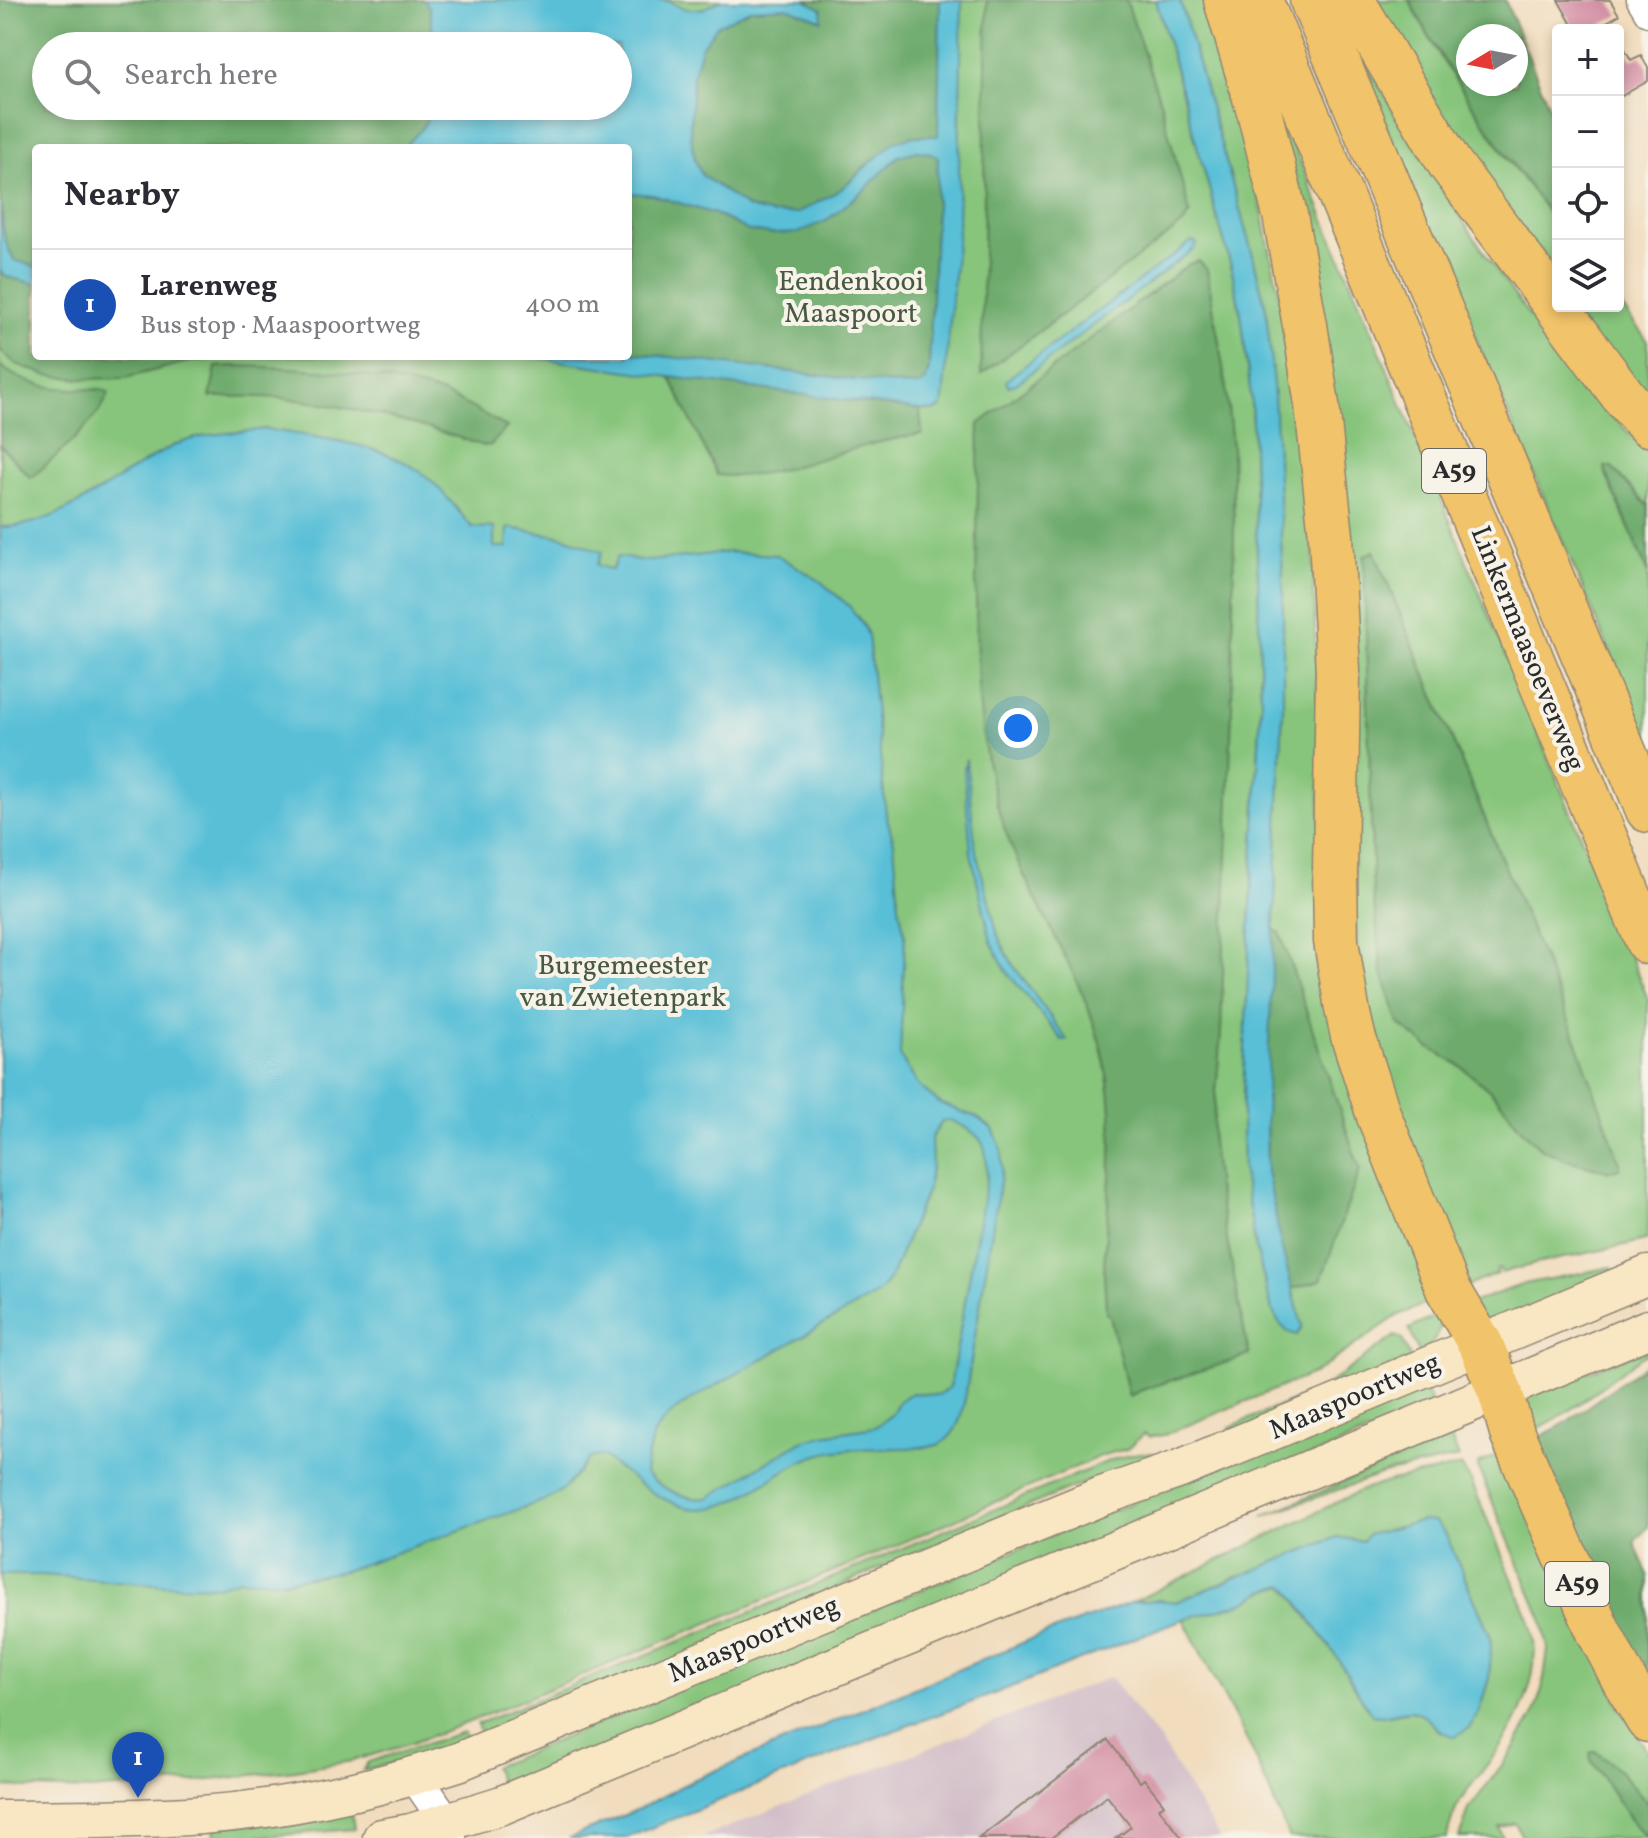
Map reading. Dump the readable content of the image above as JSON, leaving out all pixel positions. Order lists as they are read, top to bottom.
{
  "streets": {
    "highway": ["A59", "Linkermaasoeverweg"],
    "main road": ["Maaspoortweg"]
  },
  "crossings": [
    ["A59", "Maaspoortweg"]
  ],
  "parks": ["Eendenkooi Maaspoort", "Burgemeester van Zwietenpark"],
  "north": "left",
  "page": {
    "map_buttons": ["+", "−"],
    "search": "Search here",
    "heading": "Nearby",
    "list": [
      {
        "mark": "1",
        "name": "Larenweg",
        "note": "Bus stop · Maaspoortweg",
        "value": "400 m"
      }
    ],
    "pins": "1"
  }
}
